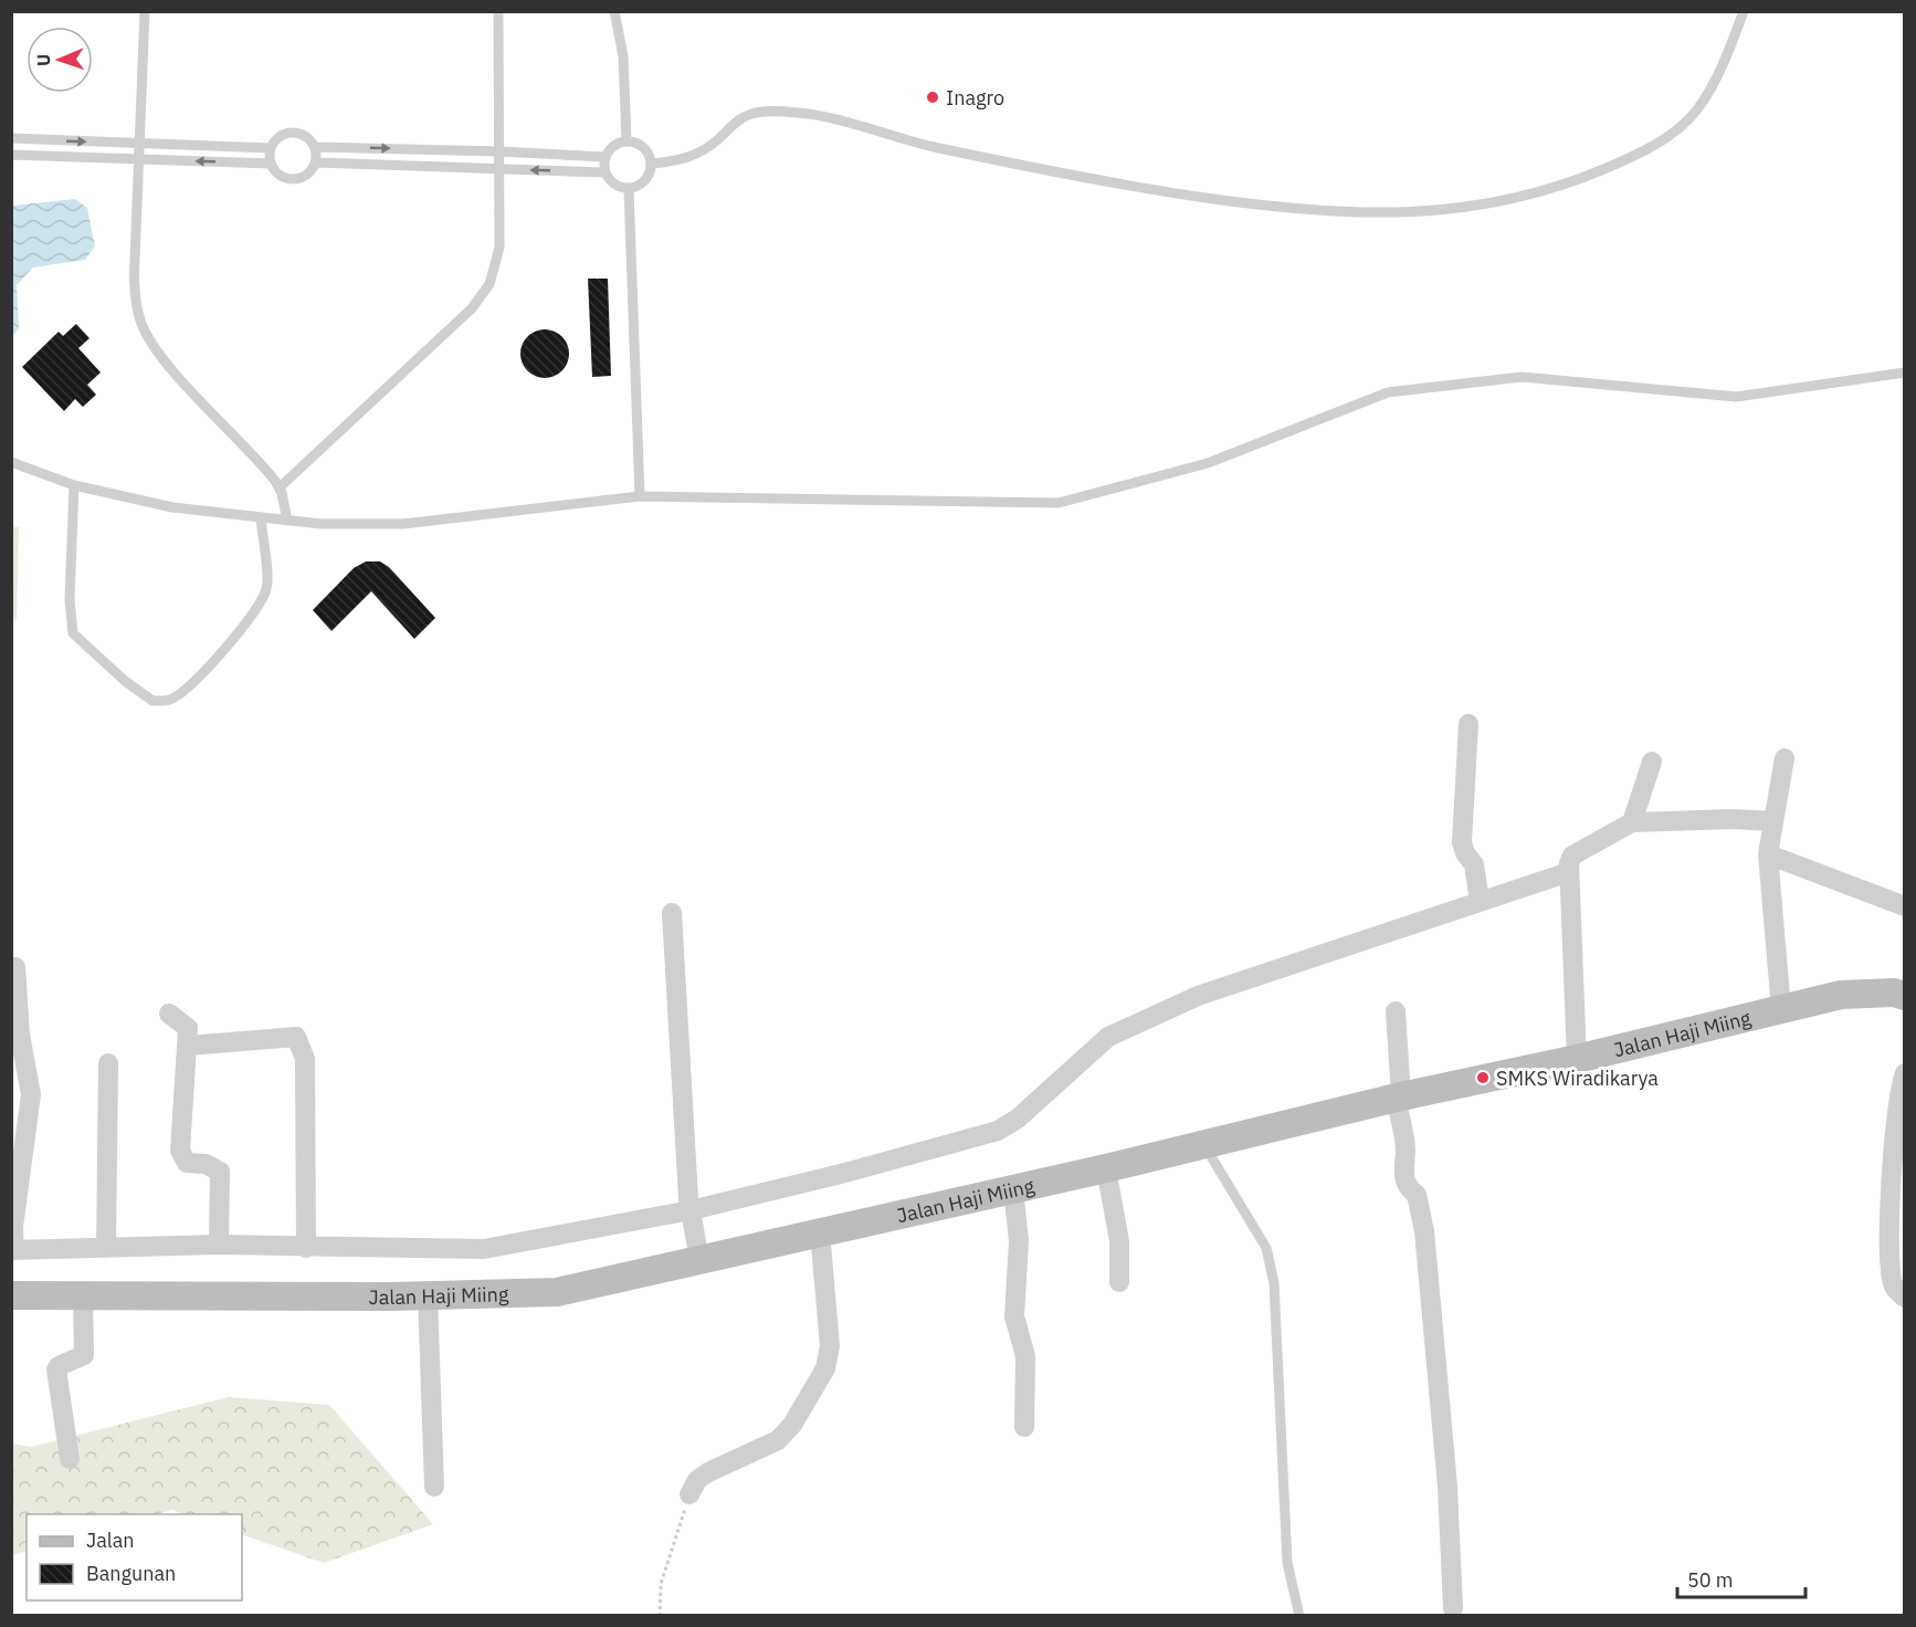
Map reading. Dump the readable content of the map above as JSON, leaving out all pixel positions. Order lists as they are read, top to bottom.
{
  "streets": {
    "main road": ["Jalan Haji Miing"]
  },
  "places": ["Inagro", "SMKS Wiradikarya"],
  "legend": ["Jalan", "Bangunan"],
  "scale_bar": "50 m",
  "north": "left"
}
